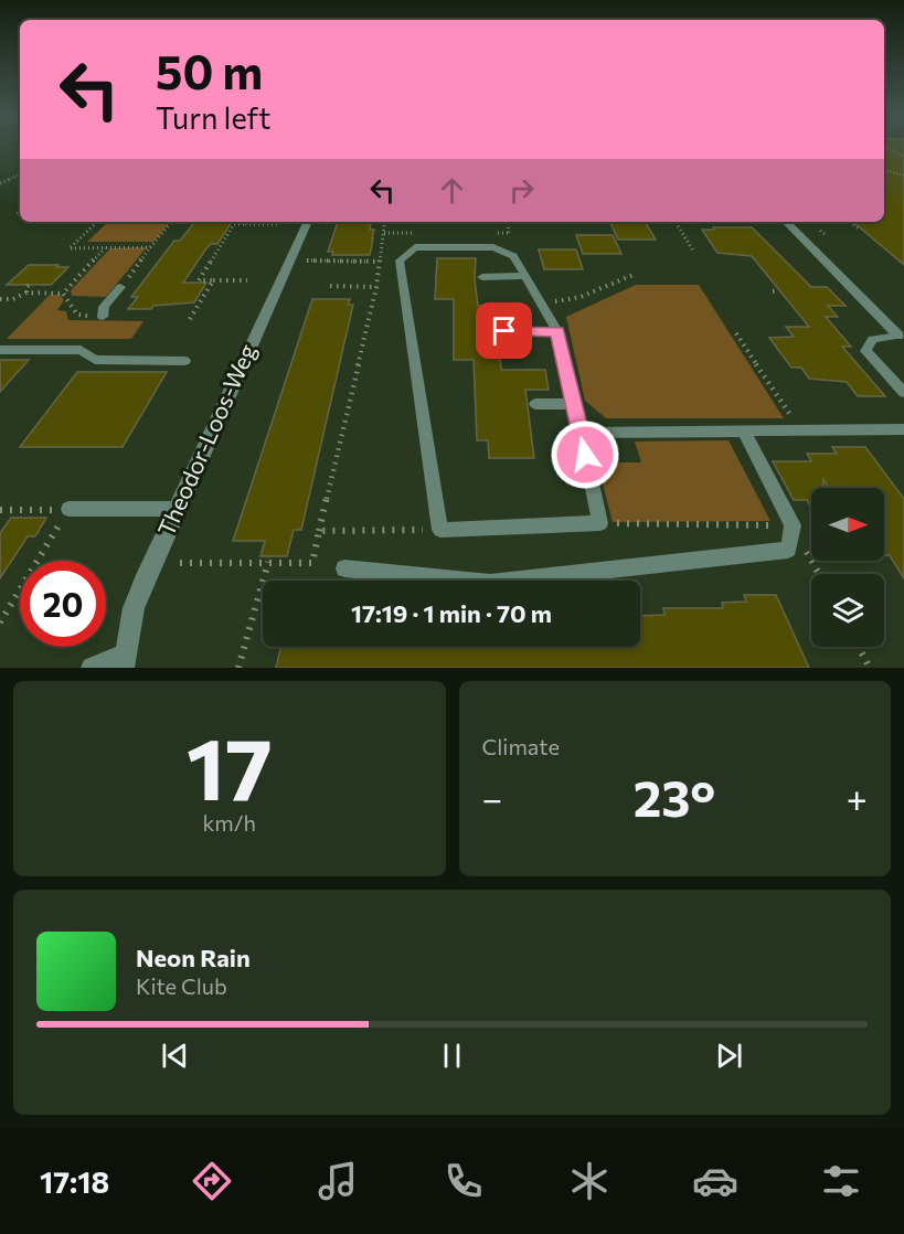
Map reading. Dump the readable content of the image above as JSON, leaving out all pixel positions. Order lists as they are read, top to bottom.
{
  "streets": {
    "street": ["Theodor-Loos-Weg"]
  },
  "north": "right",
  "page": {
    "turn": ["50 m", "Turn left"],
    "limit": "20",
    "trip": "17:19 · 1 min · 70 m",
    "tile": [
      ["17", "km/h"],
      "Climate"
    ],
    "heat": ["−", "23°", "+"],
    "song": ["Neon Rain", "Kite Club"],
    "tabs": "17:18"
  }
}
